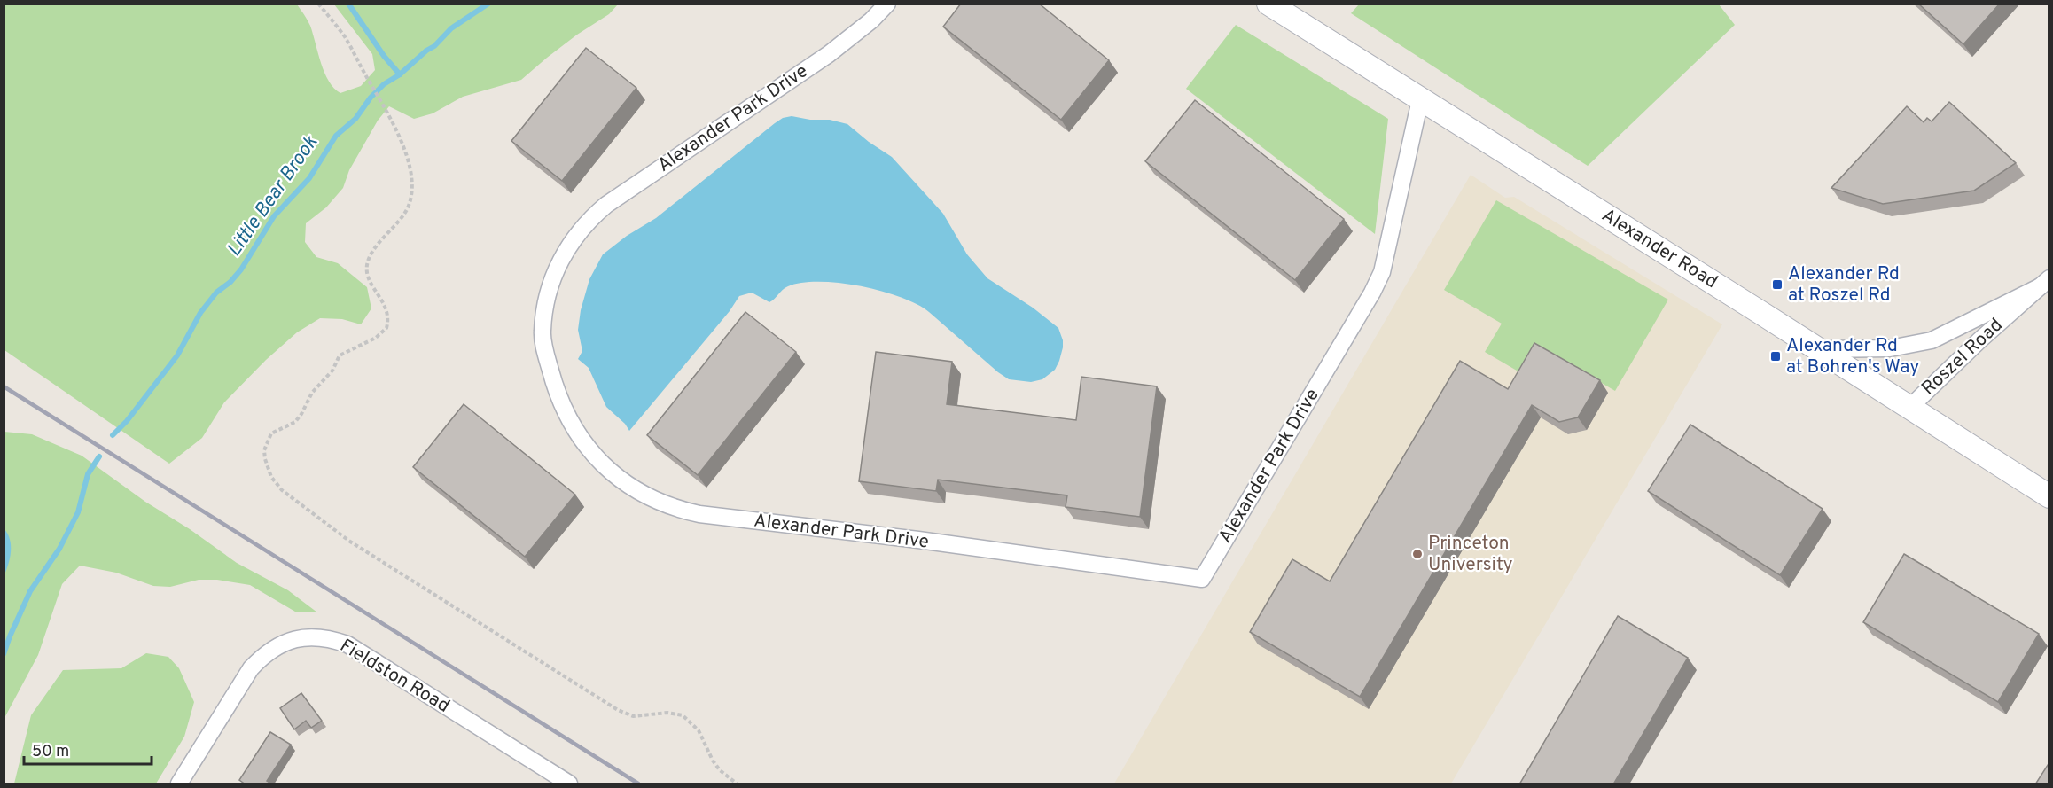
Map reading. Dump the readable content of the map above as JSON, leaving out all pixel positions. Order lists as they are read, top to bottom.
{
  "streets": {
    "street": [
      "Alexander Park Drive",
      "Alexander Road",
      "Roszel Road",
      "Fieldston Road"
    ]
  },
  "crossings": [
    ["Alexander Park Drive", "Alexander Road"],
    ["Alexander Road", "Roszel Road"]
  ],
  "water": ["Little Bear Brook"],
  "places": {
    "transit": ["Alexander Rd at Roszel Rd", "Alexander Rd at Bohren's Way"],
    "other": ["Princeton University"]
  },
  "scale_bar": "50 m"
}
